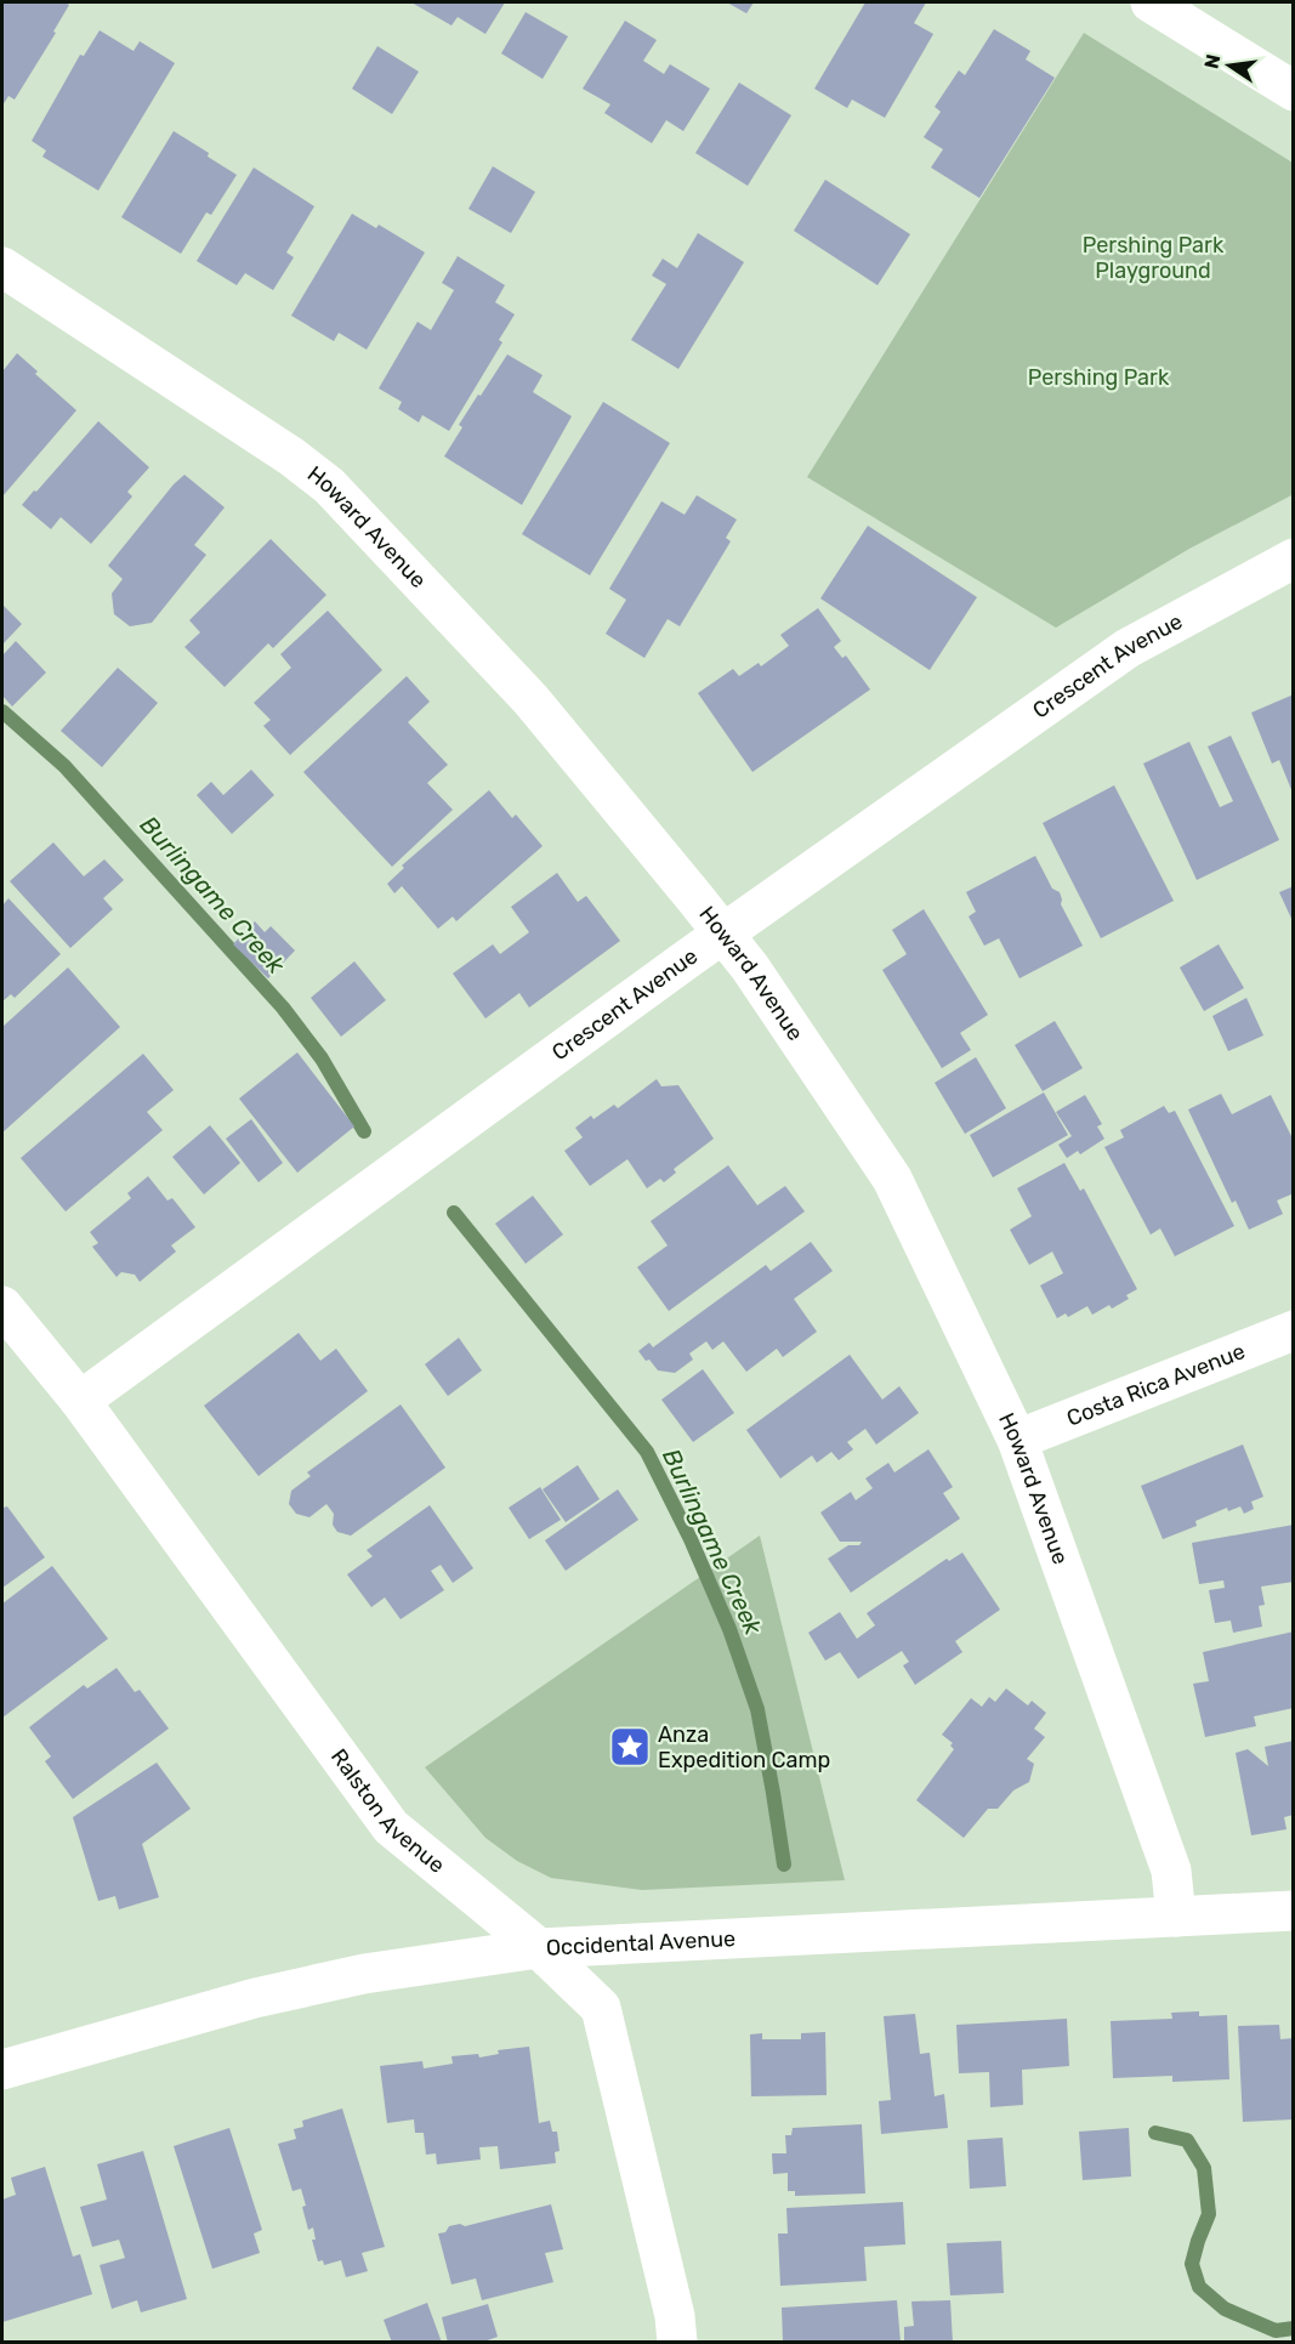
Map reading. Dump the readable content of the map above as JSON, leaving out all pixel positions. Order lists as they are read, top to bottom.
{
  "streets": {
    "street": [
      "Howard Avenue",
      "Crescent Avenue",
      "Costa Rica Avenue",
      "Ralston Avenue",
      "Occidental Avenue"
    ]
  },
  "crossings": [
    ["Howard Avenue", "Crescent Avenue"],
    ["Howard Avenue", "Costa Rica Avenue"],
    ["Howard Avenue", "Occidental Avenue"],
    ["Crescent Avenue", "Ralston Avenue"],
    ["Ralston Avenue", "Occidental Avenue"]
  ],
  "water": ["Burlingame Creek"],
  "parks": ["Pershing Park Playground", "Pershing Park"],
  "places": {
    "place": ["Anza Expedition Camp"]
  },
  "north": "left"
}
